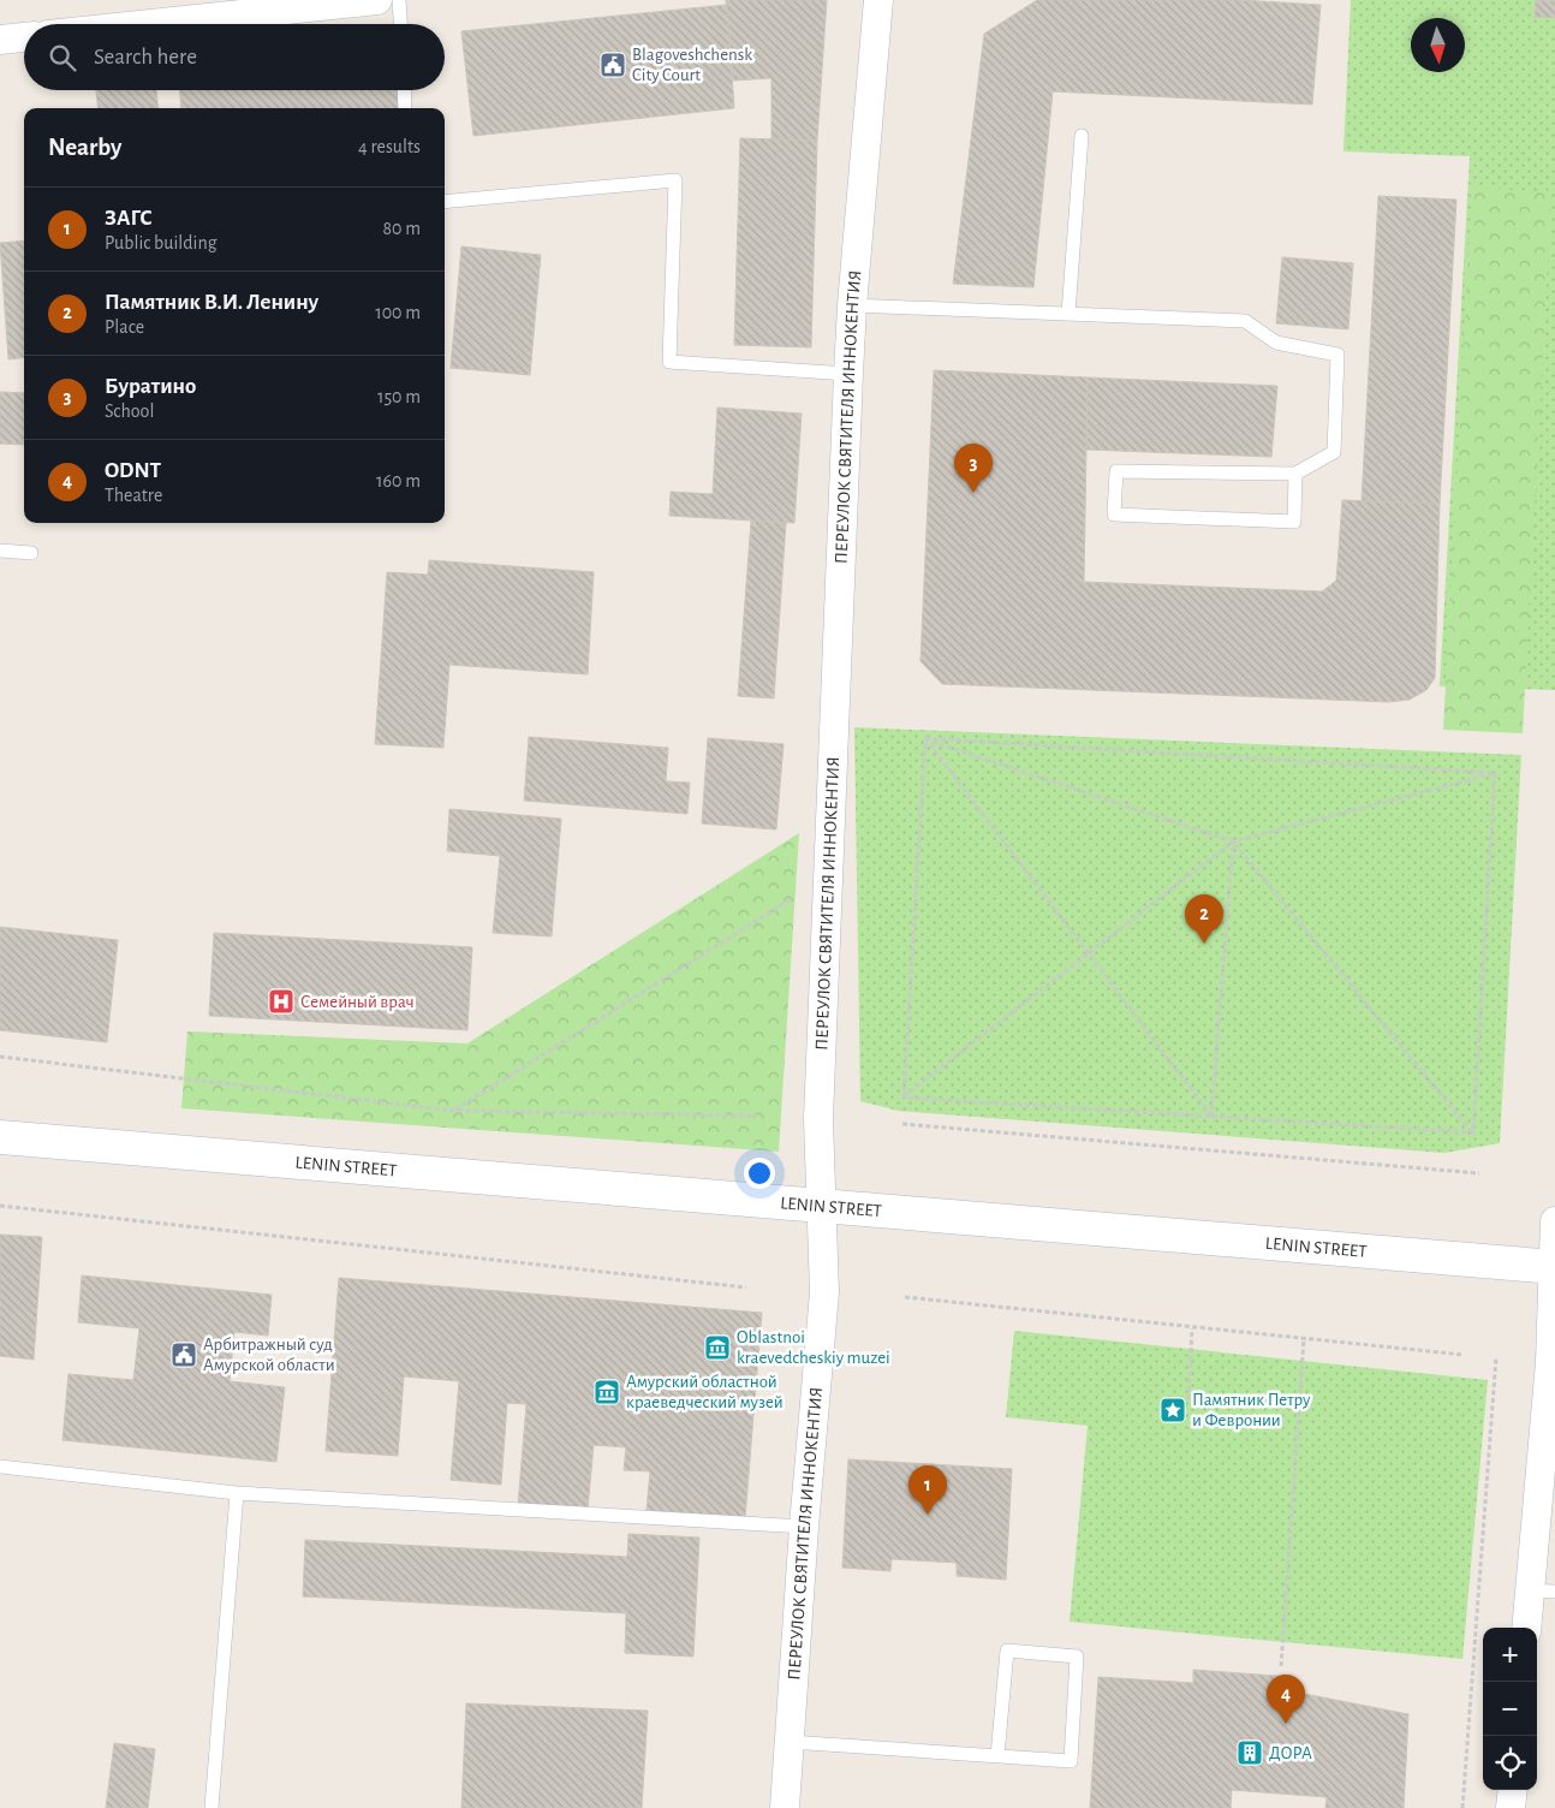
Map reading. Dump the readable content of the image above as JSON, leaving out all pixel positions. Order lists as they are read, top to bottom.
{
  "streets": {
    "main road": ["LENIN STREET"],
    "street": ["ПЕРЕУЛОК СВЯТИТЕЛЯ ИННОКЕНТИЯ"]
  },
  "crossings": [
    ["ПЕРЕУЛОК СВЯТИТЕЛЯ ИННОКЕНТИЯ", "LENIN STREET"]
  ],
  "places": {
    "public building": ["Blagoveshchensk City Court", "Арбитражный суд Амурской области"],
    "hospital": ["Семейный врач"],
    "museum": ["Oblastnoi kraevedcheskiy muzei", "Амурский областной краеведческий музей"],
    "place": ["Памятник Петру и Февронии"],
    "building": ["ДОРА"]
  },
  "north": "bottom",
  "page": {
    "search": "Search here",
    "heading": ["Nearby", "4 results"],
    "list": [
      {
        "mark": "1",
        "name": "ЗАГС",
        "note": "Public building",
        "value": "80 m"
      },
      {
        "mark": "2",
        "name": "Памятник В.И. Ленину",
        "note": "Place",
        "value": "100 m"
      },
      {
        "mark": "3",
        "name": "Буратино",
        "note": "School",
        "value": "150 m"
      },
      {
        "mark": "4",
        "name": "ODNT",
        "note": "Theatre",
        "value": "160 m"
      }
    ],
    "pins": [
      "3",
      "2",
      "1",
      "4"
    ],
    "map_buttons": ["+", "−"]
  }
}
